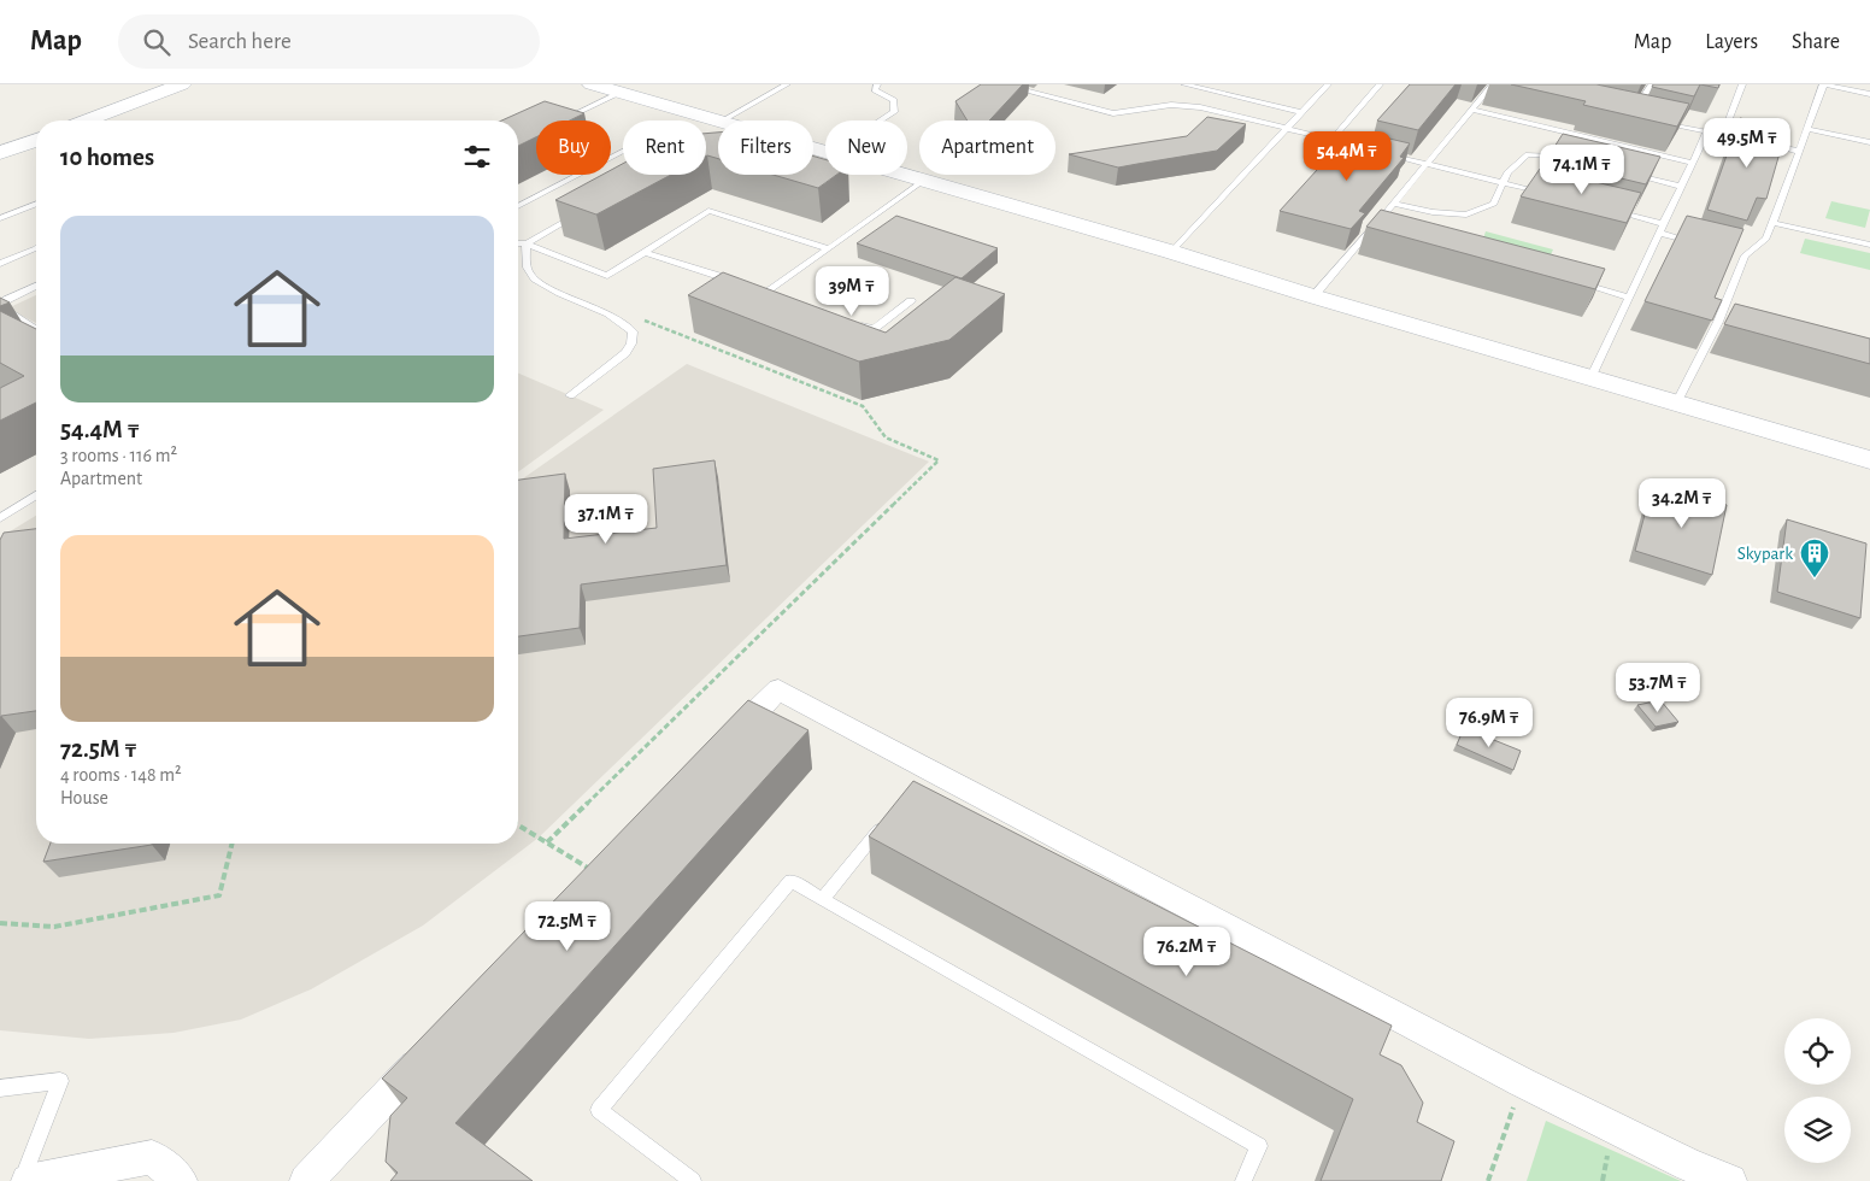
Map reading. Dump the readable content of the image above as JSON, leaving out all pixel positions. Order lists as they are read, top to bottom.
{
  "places": {
    "building": ["Skypark"]
  },
  "page": {
    "header": "Map",
    "search": "Search here",
    "nav": ["Map", "Layers", "Share"],
    "price": [
      "49.5M ₸",
      "54.4M ₸",
      "74.1M ₸",
      "39M ₸",
      "34.2M ₸",
      "37.1M ₸",
      "53.7M ₸",
      "76.9M ₸",
      "72.5M ₸",
      "76.2M ₸"
    ],
    "chip": [
      "Buy",
      "Rent",
      "Filters",
      "New",
      "Apartment"
    ],
    "heading": "10 homes",
    "list": [
      {
        "name": "54.4M ₸",
        "note": "3 rooms · 116 m² · Apartment"
      },
      {
        "name": "72.5M ₸",
        "note": "4 rooms · 148 m² · House"
      }
    ]
  }
}
